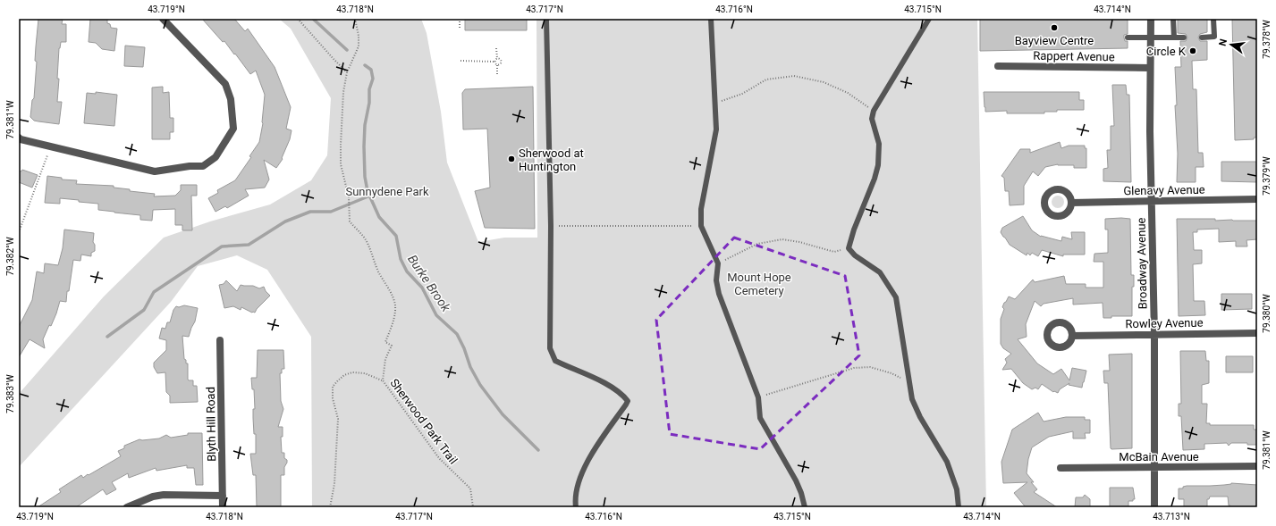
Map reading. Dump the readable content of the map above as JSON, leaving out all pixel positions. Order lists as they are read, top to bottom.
{
  "streets": {
    "street": [
      "Rappert Avenue",
      "Glenavy Avenue",
      "Broadway Avenue",
      "Rowley Avenue",
      "Blyth Hill Road",
      "McBain Avenue"
    ],
    "path": ["Sherwood Park Trail"]
  },
  "crossings": [
    ["Rappert Avenue", "Broadway Avenue"],
    ["Glenavy Avenue", "Broadway Avenue"],
    ["Broadway Avenue", "Rowley Avenue"],
    ["Broadway Avenue", "McBain Avenue"]
  ],
  "water": ["Burke Brook"],
  "parks": ["Sunnydene Park", "Mount Hope Cemetery"],
  "places": ["Bayview Centre", "Circle K", "Sherwood at Huntington"],
  "north": "left",
  "coordinates": [
    "43.719°N",
    "43.718°N",
    "43.717°N",
    "43.716°N",
    "43.715°N",
    "43.714°N",
    "79.378°W",
    "79.381°W",
    "79.379°W",
    "79.382°W",
    "79.380°W",
    "79.383°W",
    "43.713°N"
  ]
}
